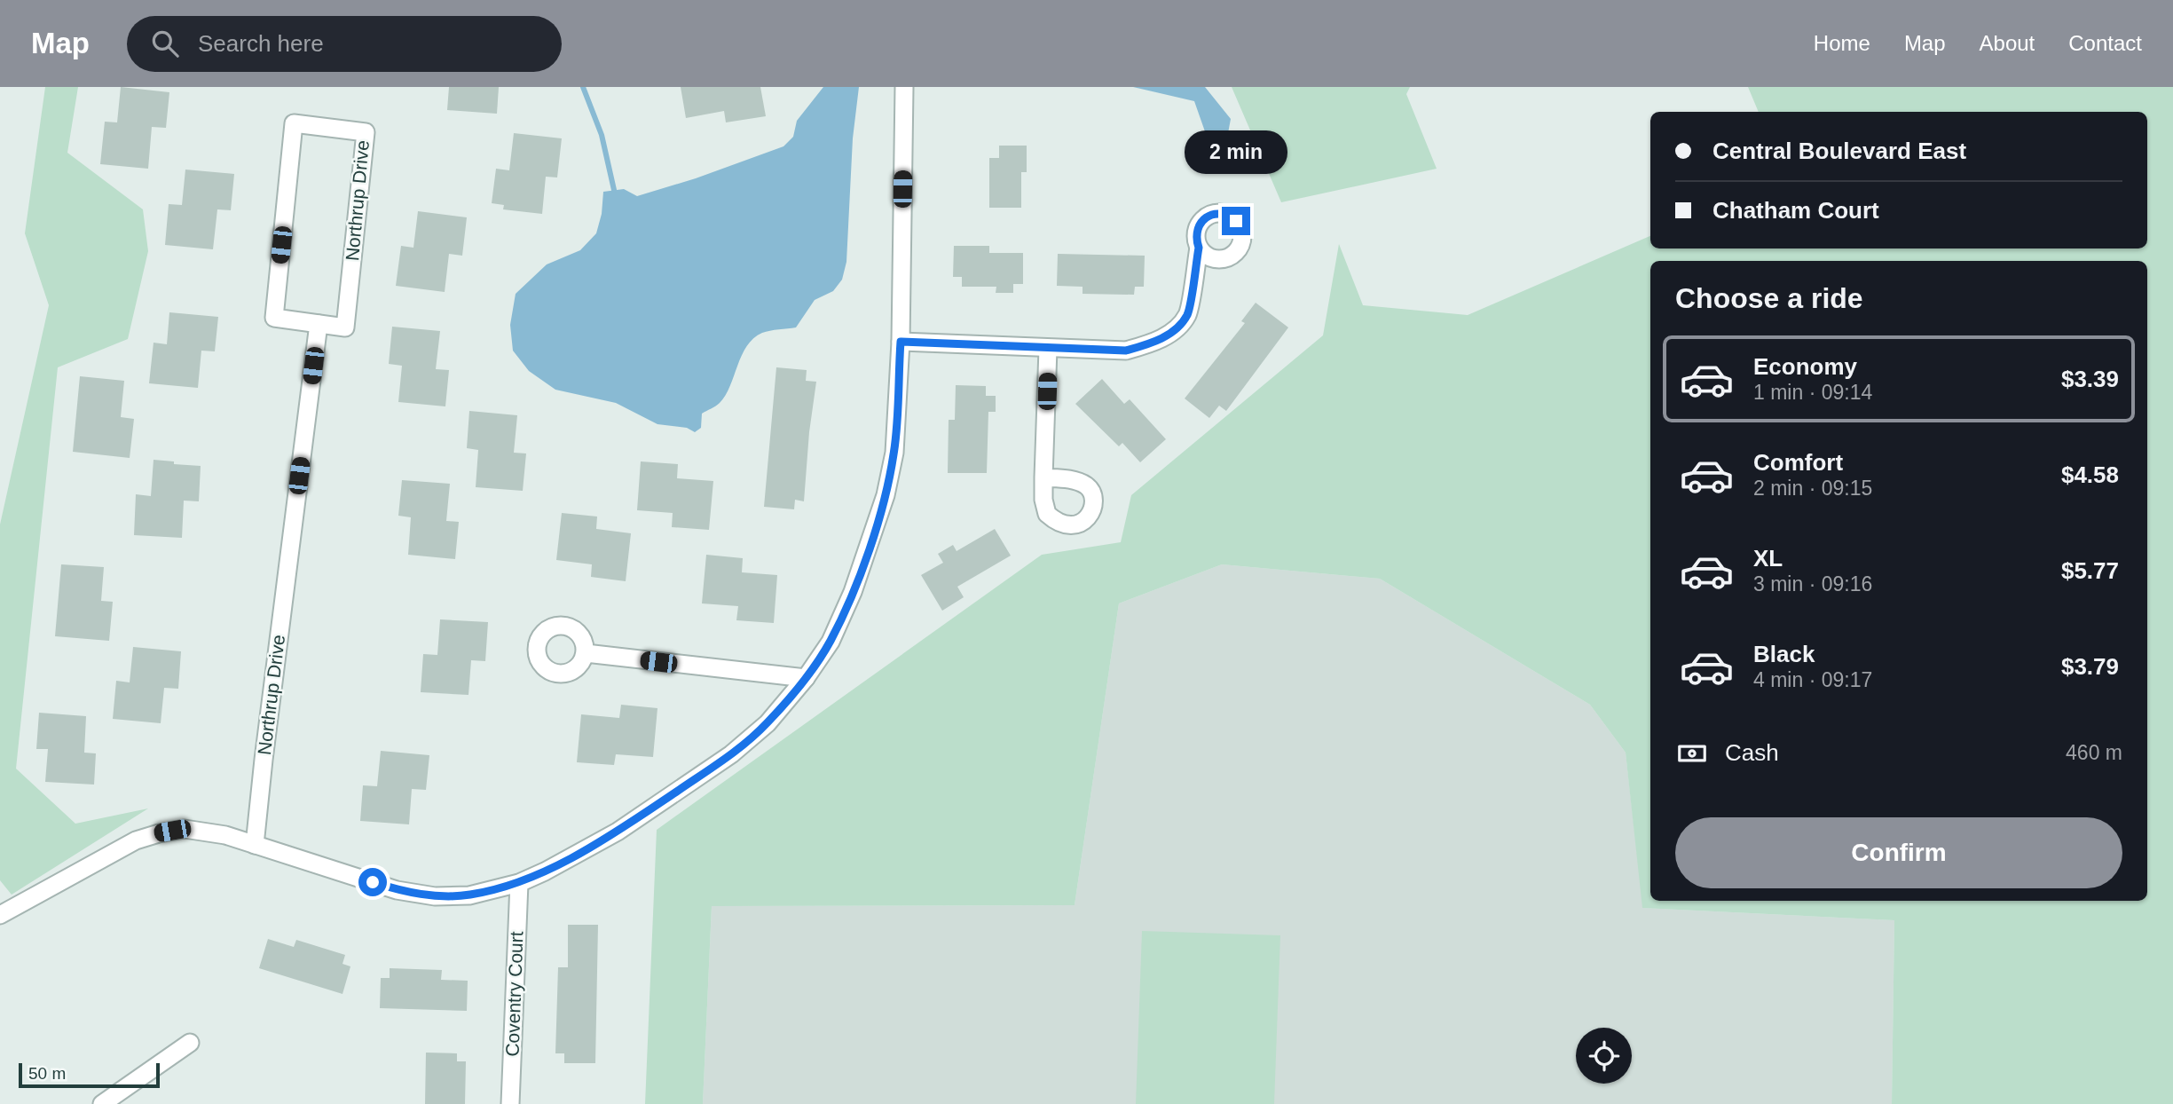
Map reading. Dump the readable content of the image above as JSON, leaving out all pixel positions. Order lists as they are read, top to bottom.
{
  "streets": {
    "street": ["Northrup Drive", "Coventry Court"]
  },
  "scale_bar": "50 m",
  "page": {
    "header": "Map",
    "search": "Search here",
    "nav": [
      "Home",
      "Map",
      "About",
      "Contact"
    ],
    "banner": ["Central Boulevard East", "Chatham Court"],
    "bubble": "2 min",
    "heading": "Choose a ride",
    "list": [
      {
        "name": "Economy",
        "note": "1 min · 09:14",
        "value": "$3.39"
      },
      {
        "name": "Comfort",
        "note": "2 min · 09:15",
        "value": "$4.58"
      },
      {
        "name": "XL",
        "note": "3 min · 09:16",
        "value": "$5.77"
      },
      {
        "name": "Black",
        "note": "4 min · 09:17",
        "value": "$3.79"
      }
    ],
    "pay": ["Cash", "460 m"],
    "buttons": "Confirm",
    "scale": "50 m"
  }
}
